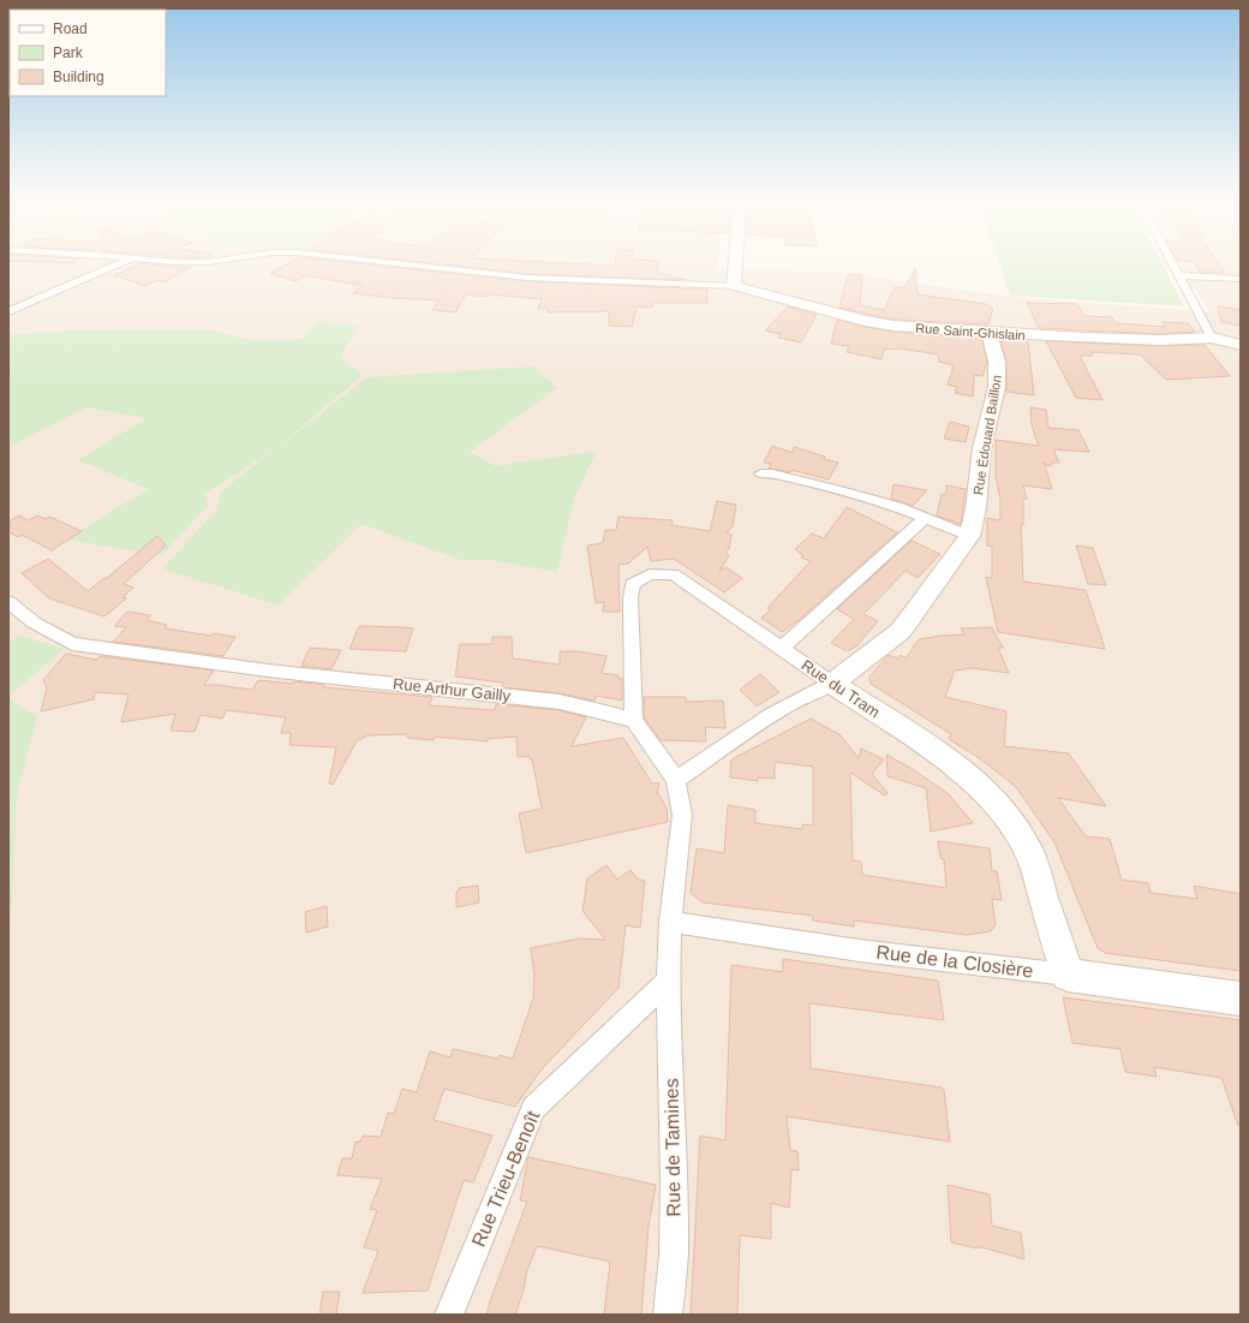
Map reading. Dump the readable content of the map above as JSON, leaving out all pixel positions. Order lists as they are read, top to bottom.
{
  "streets": {
    "main road": [
      "Rue Saint-Ghislain",
      "Rue Édouard Baillon",
      "Rue du Tram",
      "Rue de la Closière"
    ],
    "street": ["Rue Arthur Gailly", "Rue de Tamines", "Rue Trieu-Benoît"]
  },
  "crossings": [
    ["Rue Saint-Ghislain", "Rue Édouard Baillon"],
    ["Rue Édouard Baillon", "Rue du Tram"],
    ["Rue du Tram", "Rue Arthur Gailly"],
    ["Rue du Tram", "Rue de la Closière"],
    ["Rue de Tamines", "Rue Trieu-Benoît"]
  ],
  "legend": ["Road", "Park", "Building"]
}
